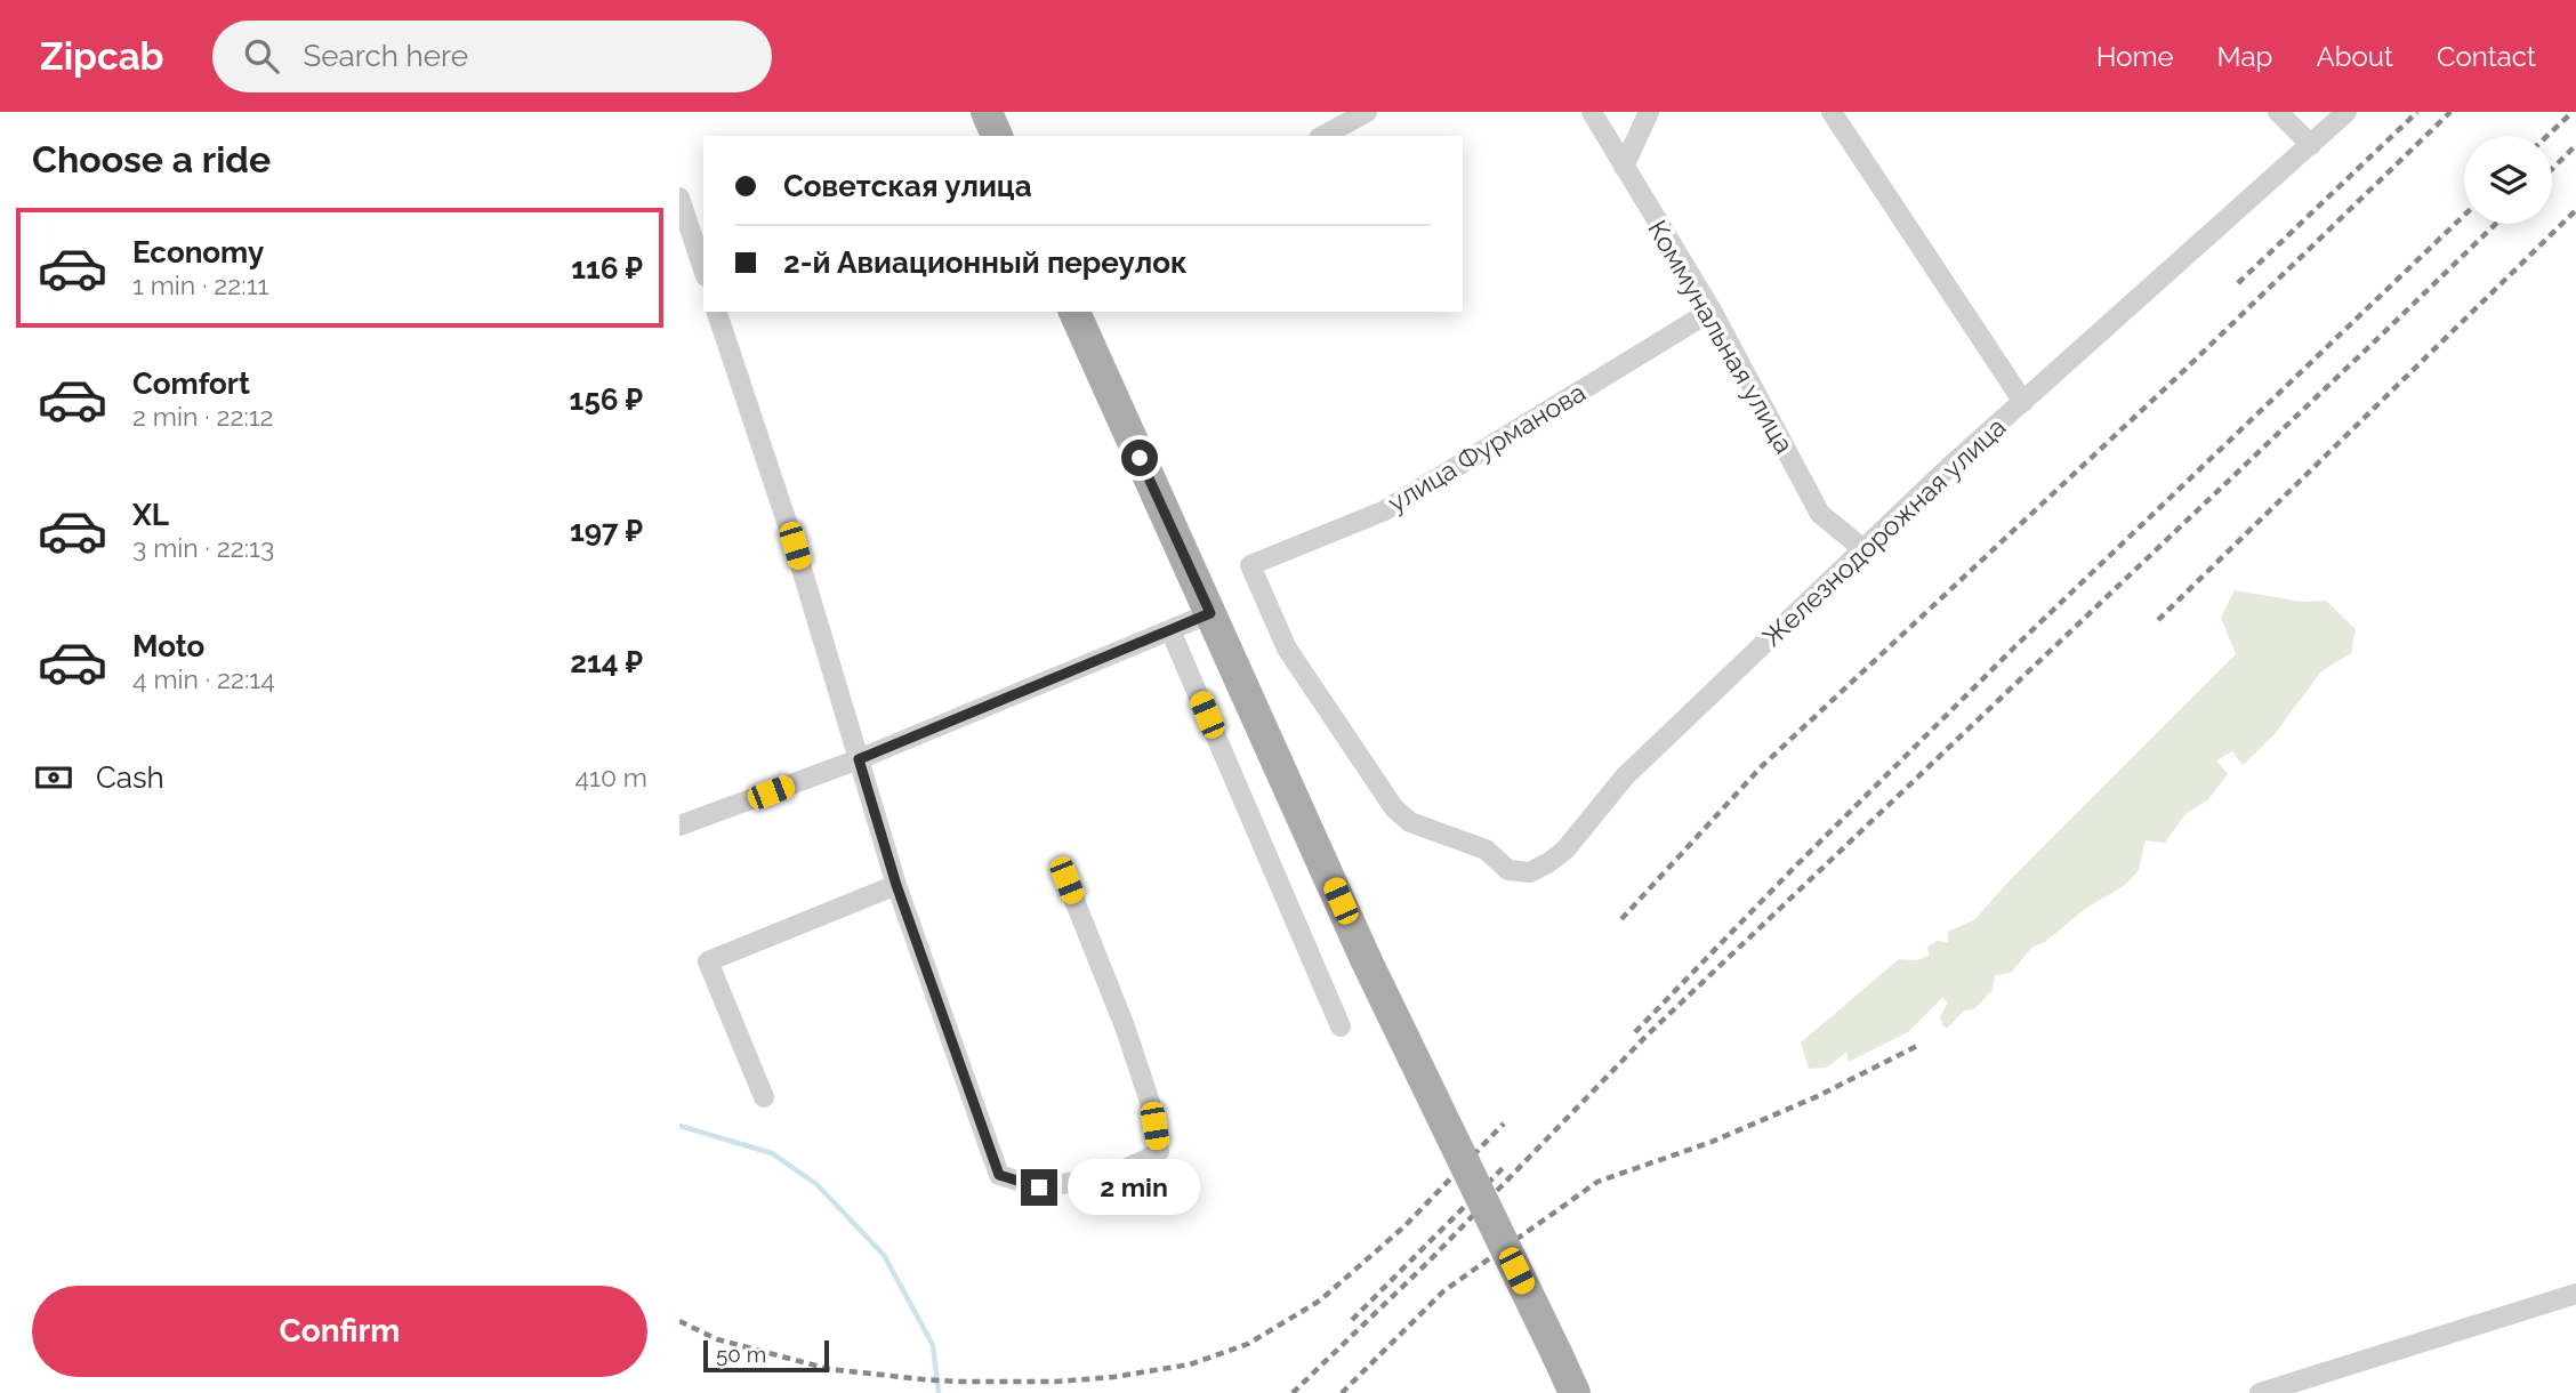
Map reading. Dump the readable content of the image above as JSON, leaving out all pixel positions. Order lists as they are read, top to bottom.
{
  "streets": {
    "street": ["Коммунальная улица", "улица Фурманова", "Железнодорожная улица"]
  },
  "crossings": [
    ["Коммунальная улица", "улица Фурманова"],
    ["Коммунальная улица", "Железнодорожная улица"],
    ["улица Фурманова", "Железнодорожная улица"]
  ],
  "scale_bar": "50 m",
  "page": {
    "header": "Zipcab",
    "search": "Search here",
    "nav": [
      "Home",
      "Map",
      "About",
      "Contact"
    ],
    "heading": "Choose a ride",
    "banner": ["Советская улица", "2-й Авиационный переулок"],
    "list": [
      {
        "name": "Economy",
        "note": "1 min · 22:11",
        "value": "116 ₽"
      },
      {
        "name": "Comfort",
        "note": "2 min · 22:12",
        "value": "156 ₽"
      },
      {
        "name": "XL",
        "note": "3 min · 22:13",
        "value": "197 ₽"
      },
      {
        "name": "Moto",
        "note": "4 min · 22:14",
        "value": "214 ₽"
      }
    ],
    "pay": ["Cash", "410 m"],
    "bubble": "2 min",
    "buttons": "Confirm",
    "scale": "50 m"
  }
}
